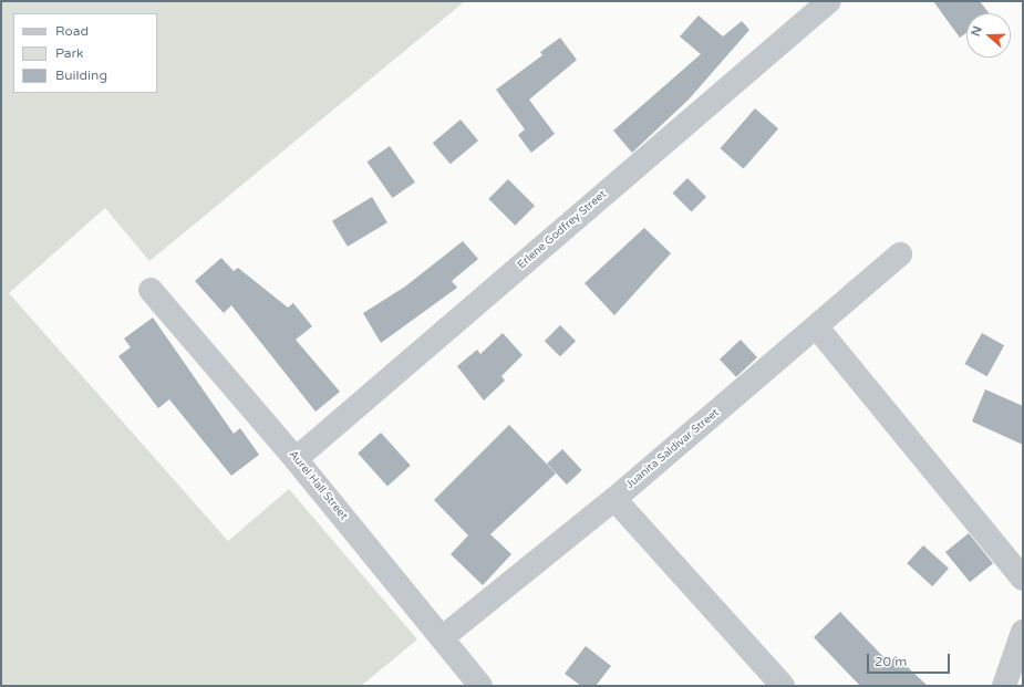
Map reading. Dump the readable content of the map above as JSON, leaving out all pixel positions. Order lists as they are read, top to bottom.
{
  "streets": {
    "street": ["Erlene Godfrey Street", "Juanita Saldivar Street", "Aurel Hall Street"]
  },
  "crossings": [
    ["Erlene Godfrey Street", "Aurel Hall Street"],
    ["Juanita Saldivar Street", "Aurel Hall Street"]
  ],
  "legend": ["Road", "Park", "Building"],
  "scale_bar": "20 m",
  "north": "left"
}
